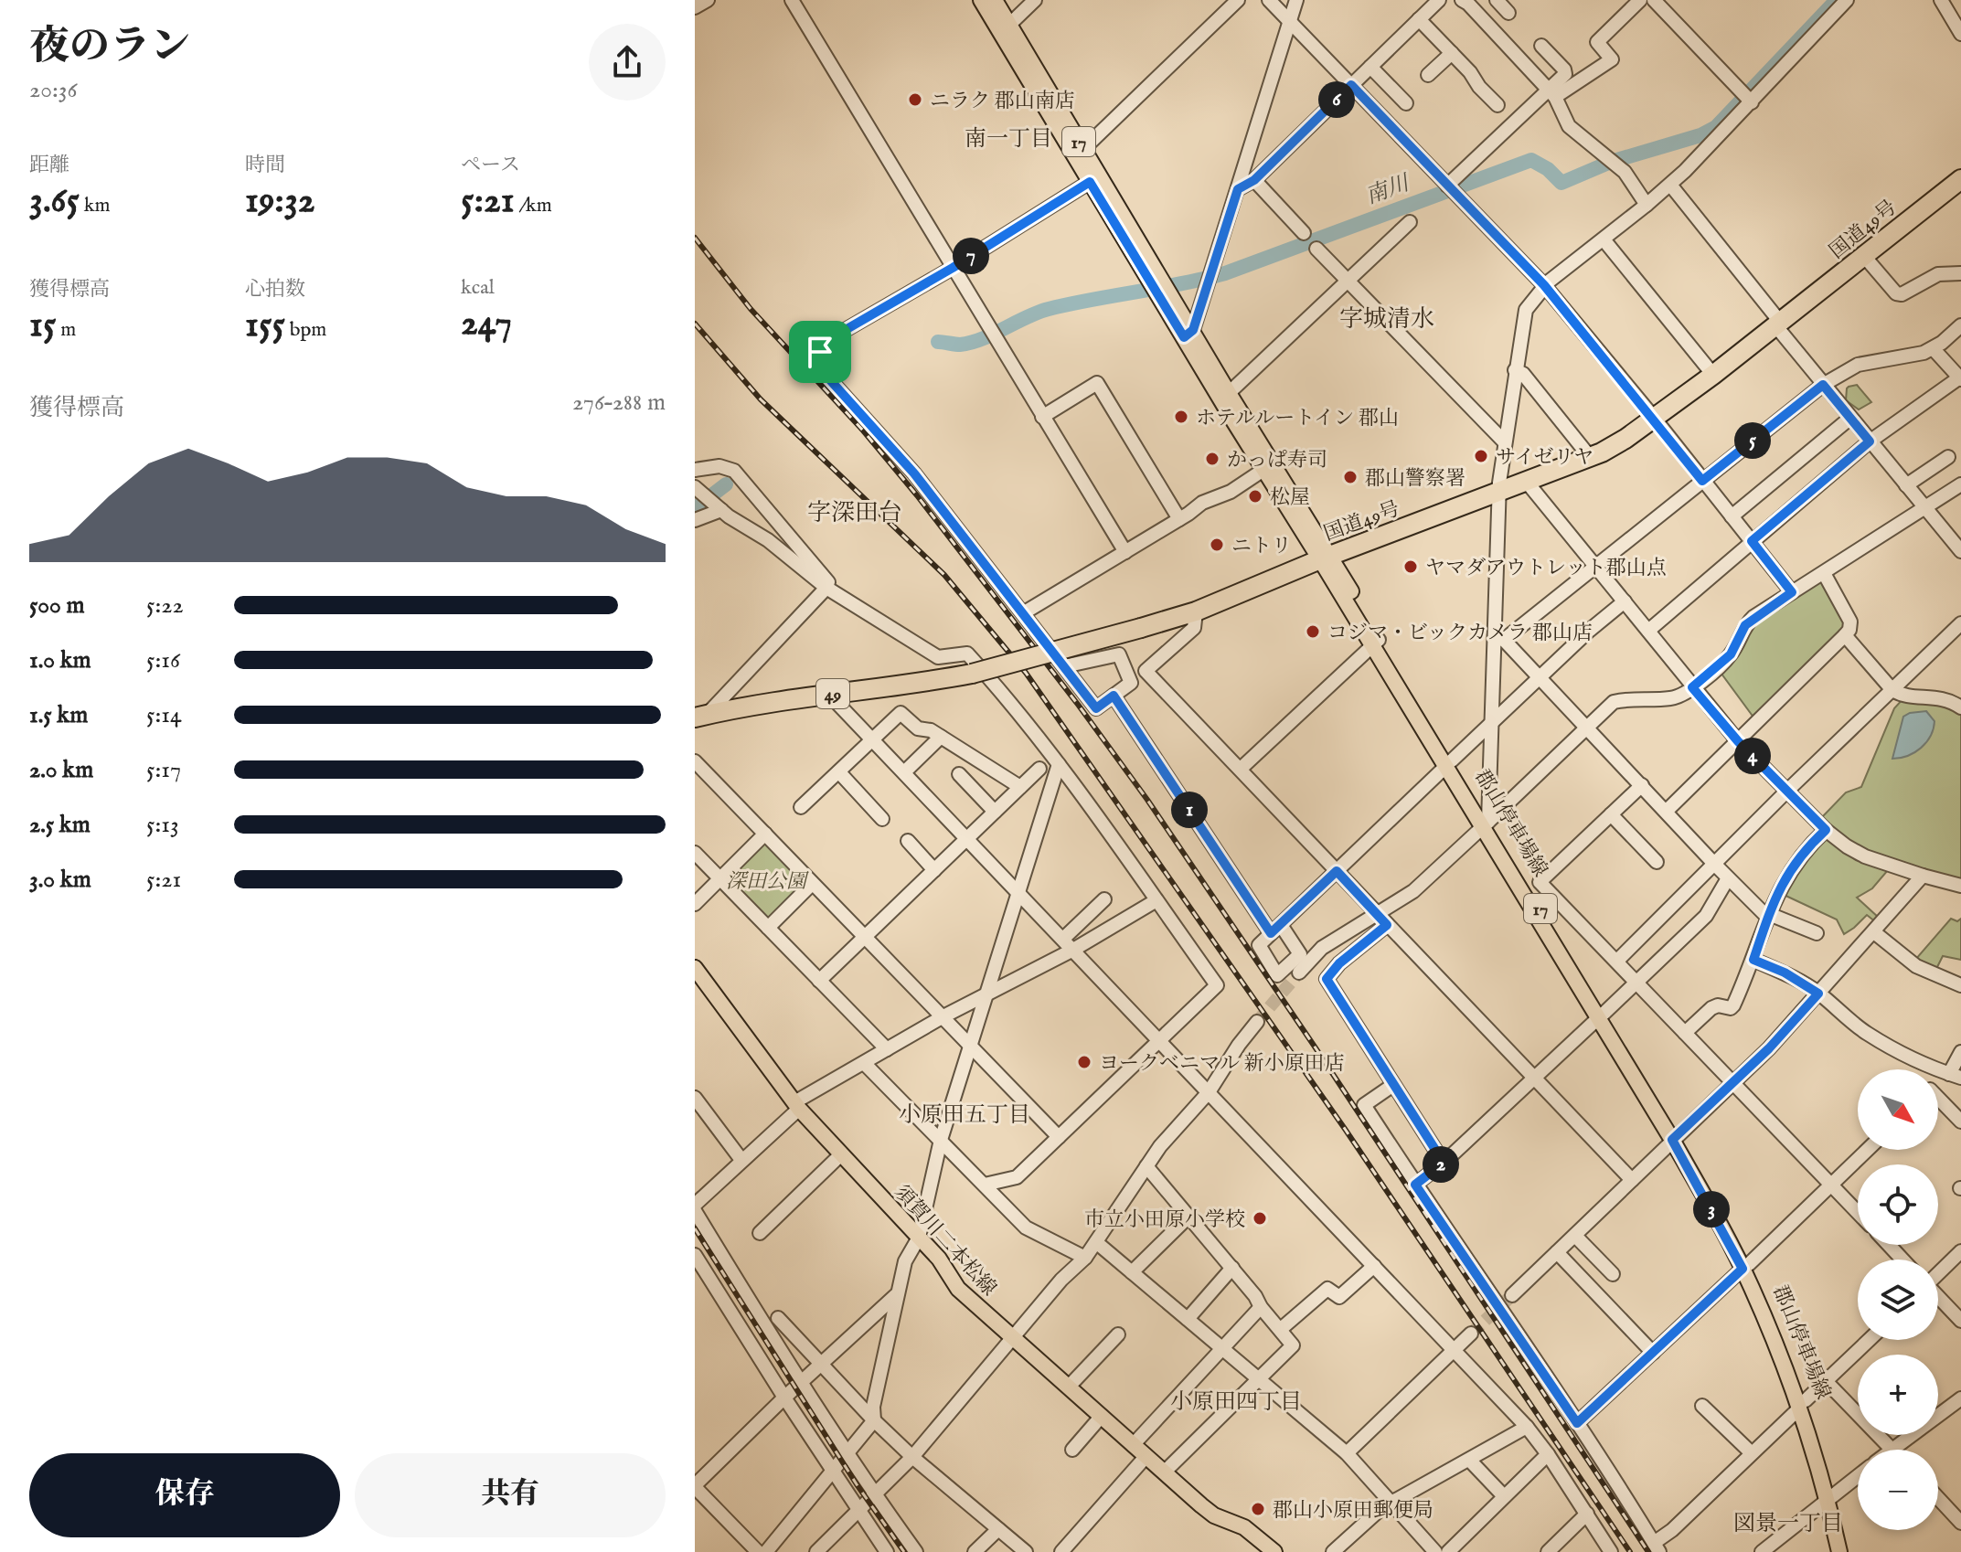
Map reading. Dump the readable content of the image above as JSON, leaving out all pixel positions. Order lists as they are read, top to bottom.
{
  "streets": {
    "highway": ["国道49号", "49"],
    "main road": ["17", "郡山停車場線", "須賀川二本松線"]
  },
  "crossings": [
    ["国道49号", "郡山停車場線"]
  ],
  "districts": [
    "南一丁目",
    "字城清水",
    "字深田台",
    "小原田五丁目",
    "小原田四丁目",
    "図景一丁目"
  ],
  "water": ["南川"],
  "parks": ["深田公園"],
  "places": [
    "ニラク 郡山南店",
    "ホテルルートイン 郡山",
    "サイゼリヤ",
    "かっぱ寿司",
    "郡山警察署",
    "松屋",
    "ニトリ",
    "ヤマダアウトレット郡山点",
    "コジマ・ビックカメラ 郡山店",
    "ヨークベニマル 新小原田店",
    "市立小田原小学校",
    "郡山小原田郵便局"
  ],
  "north": "bottom right",
  "page": {
    "heading": ["夜のラン", "20:36"],
    "pins": [
      "6",
      "7",
      "5",
      "4",
      "1",
      "2",
      "3"
    ],
    "stats": [
      ["距離", "3.65 km"],
      ["時間", "19:32"],
      ["ペース", "5:21 /km"],
      ["獲得標高", "15 m"],
      ["心拍数", "155 bpm"],
      ["kcal", "247"]
    ],
    "chart": ["獲得標高", "276–288 m"],
    "list": [
      {
        "name": "500 m",
        "note": "5:22"
      },
      {
        "name": "1.0 km",
        "note": "5:16"
      },
      {
        "name": "1.5 km",
        "note": "5:14"
      },
      {
        "name": "2.0 km",
        "note": "5:17"
      },
      {
        "name": "2.5 km",
        "note": "5:13"
      },
      {
        "name": "3.0 km",
        "note": "5:21"
      }
    ],
    "map_buttons": ["+", "−"],
    "buttons": ["保存", "共有"]
  }
}
